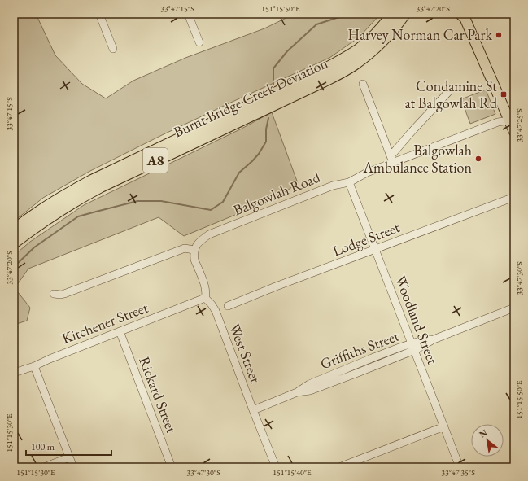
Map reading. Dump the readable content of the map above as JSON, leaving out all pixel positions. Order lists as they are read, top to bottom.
{
  "streets": {
    "highway": ["Burnt Bridge Creek Deviation", "A8"],
    "street": [
      "Balgowlah Road",
      "Lodge Street",
      "Woodland Street",
      "Kitchener Street",
      "Griffiths Street",
      "West Street",
      "Rickard Street"
    ]
  },
  "crossings": [
    ["Balgowlah Road", "Woodland Street"],
    ["Lodge Street", "Woodland Street"],
    ["Woodland Street", "Griffiths Street"],
    ["Kitchener Street", "West Street"],
    ["Kitchener Street", "Rickard Street"],
    ["Griffiths Street", "West Street"]
  ],
  "places": {
    "other": ["Harvey Norman Car Park", "Balgowlah Ambulance Station"],
    "transit": ["Condamine St at Balgowlah Rd"]
  },
  "scale_bar": "100 m",
  "north": "top left",
  "coordinates": [
    "33°47'15\"S",
    "151°15'50\"E",
    "33°47'20\"S",
    "33°47'25\"S",
    "33°47'30\"S",
    "151°15'30\"E",
    "151°15'40\"E",
    "33°47'35\"S"
  ]
}
